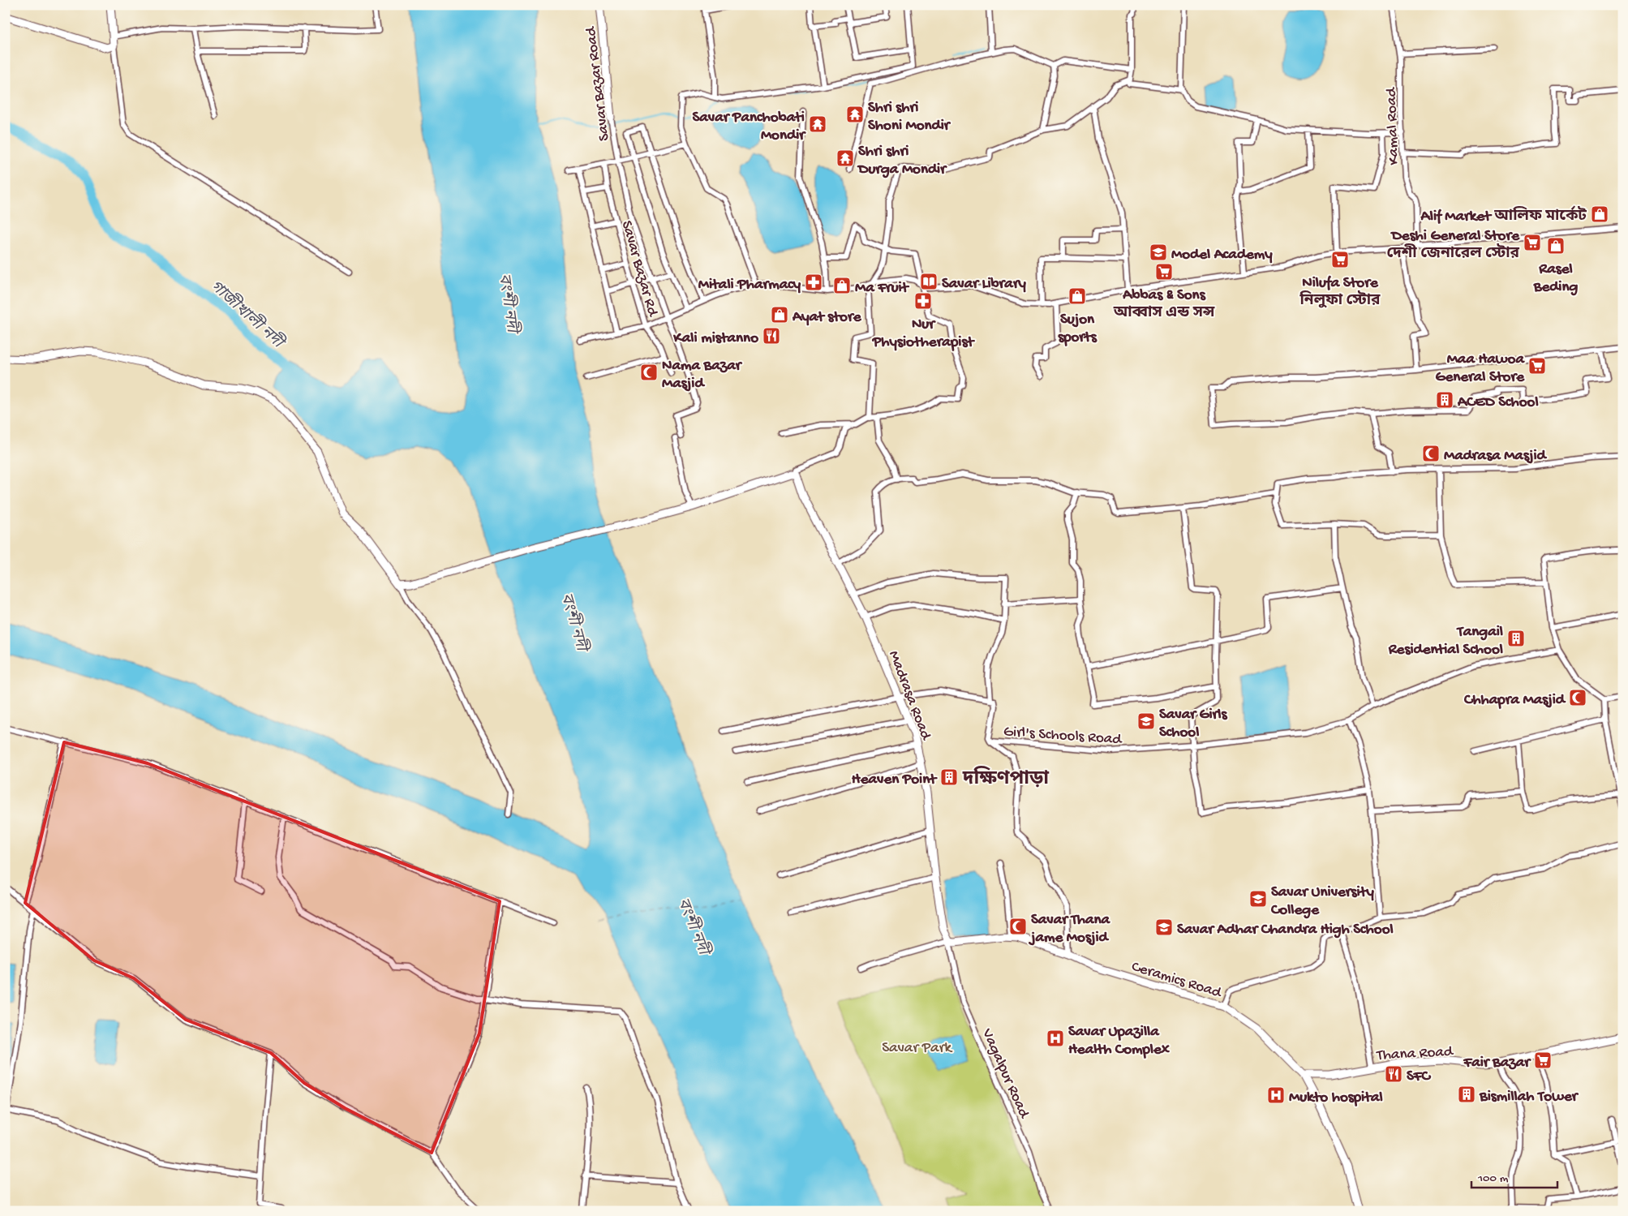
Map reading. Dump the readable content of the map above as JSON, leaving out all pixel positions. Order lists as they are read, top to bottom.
{
  "streets": {
    "street": [
      "Savar Bazar Road",
      "Kamal Road",
      "Savar Bazar Rd",
      "Madrasa Road",
      "Girl's Schools Road",
      "Ceramics Road",
      "Thana Road",
      "Vagalpur Road"
    ]
  },
  "crossings": [
    ["Madrasa Road", "Girl's Schools Road"],
    ["Madrasa Road", "Ceramics Road"],
    ["Madrasa Road", "Vagalpur Road"],
    ["Ceramics Road", "Thana Road"],
    ["Ceramics Road", "Vagalpur Road"]
  ],
  "districts": ["দক্ষিণপাড়া"],
  "water": ["বংশী নদী", "গাজীখালী নদী"],
  "parks": ["Savar Park"],
  "places": {
    "temple": ["Shri shri Shoni Mondir", "Savar Panchobati Mondir", "Shri shri Durga Mondir"],
    "shop": [
      "Alif Market আলিফ মার্কেট",
      "Rasel Beding",
      "Ma Fruit",
      "Sujon sports",
      "Ayat store"
    ],
    "supermarket": [
      "Deshi General Store দেশী জেনারেল স্টোর",
      "Nilufa Store নিলুফা স্টোর",
      "Abbas & Sons আব্বাস এন্ড সন্স",
      "Maa Hawoa General Store",
      "Fair Bazar"
    ],
    "school or university": [
      "Model Academy",
      "Savar Girls School",
      "Savar University College",
      "Savar Adhar Chandra High School"
    ],
    "library": ["Savar Library"],
    "pharmacy": ["Mitali Pharmacy", "Nur Physiotherapist"],
    "restaurant": ["Kali mistanno", "SFC"],
    "mosque": [
      "Nama Bazar Masjid",
      "Madrasa Masjid",
      "Chhapra Masjid",
      "Savar Thana jame Mosjid"
    ],
    "building": [
      "ACED School",
      "Tangail Residential School",
      "Heaven Point",
      "Bismillah Tower"
    ],
    "hospital": ["Savar Upazilla Health Complex", "Mukto hospital"]
  },
  "scale_bar": "100 m"
}
